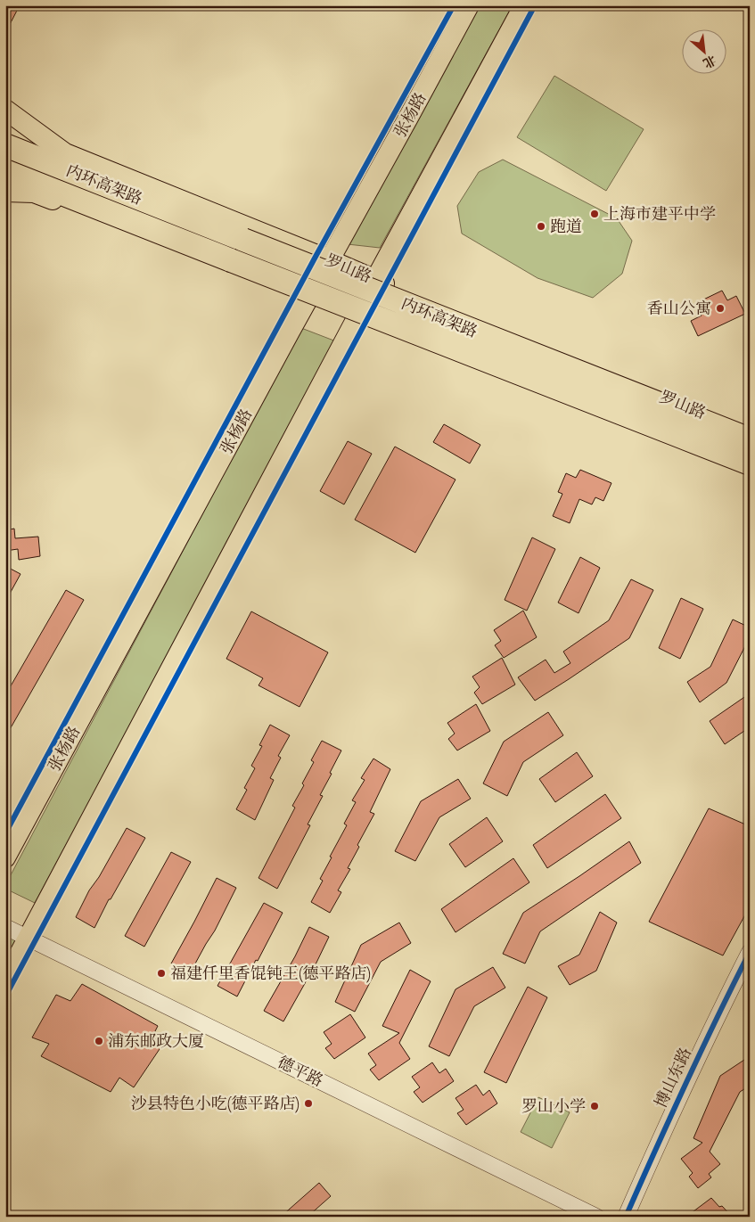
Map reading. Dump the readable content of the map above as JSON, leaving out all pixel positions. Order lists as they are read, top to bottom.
{
  "streets": {
    "highway": ["内环高架路"],
    "main road": ["张杨路", "罗山路"],
    "street": ["德平路", "博山东路"]
  },
  "crossings": [
    ["张杨路", "罗山路"]
  ],
  "places": [
    "上海市建平中学",
    "跑道",
    "香山公寓",
    "福建仟里香馄钝王(德平路店)",
    "浦东邮政大厦",
    "沙县特色小吃(德平路店)",
    "罗山小学"
  ],
  "north": "bottom right"
}
